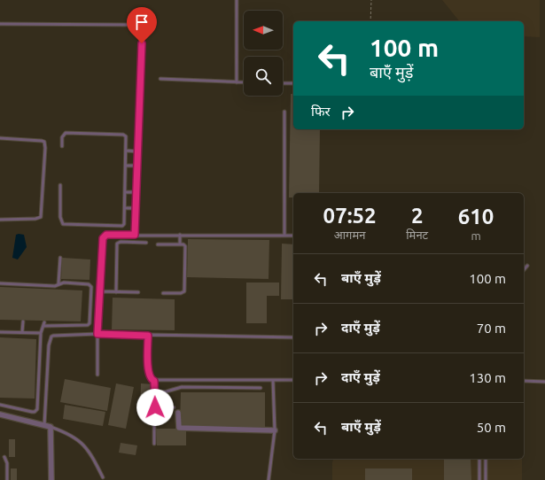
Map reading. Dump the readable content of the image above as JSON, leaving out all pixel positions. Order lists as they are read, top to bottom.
{
  "north": "left",
  "page": {
    "turn": ["100 m", "बाएँ मुड़ें"],
    "then": "फिर",
    "eta": [
      "07:52",
      "आगमन",
      "2",
      "मिनट",
      "610",
      "m"
    ],
    "list": [
      {
        "name": "बाएँ मुड़ें",
        "value": "100 m"
      },
      {
        "name": "दाएँ मुड़ें",
        "value": "70 m"
      },
      {
        "name": "दाएँ मुड़ें",
        "value": "130 m"
      },
      {
        "name": "बाएँ मुड़ें",
        "value": "50 m"
      }
    ]
  }
}
